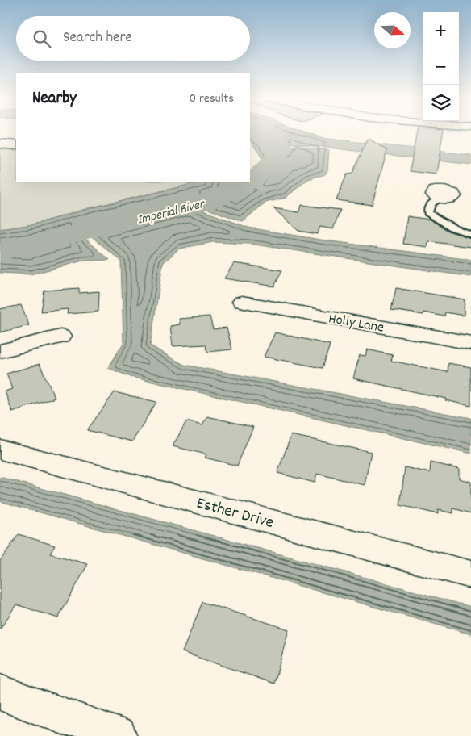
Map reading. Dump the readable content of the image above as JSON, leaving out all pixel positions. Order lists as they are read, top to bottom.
{
  "streets": {
    "street": ["Holly Lane", "Esther Drive"]
  },
  "water": ["Imperial River"],
  "north": "right",
  "page": {
    "map_buttons": ["+", "−"],
    "search": "Search here",
    "heading": ["Nearby", "0 results"]
  }
}
